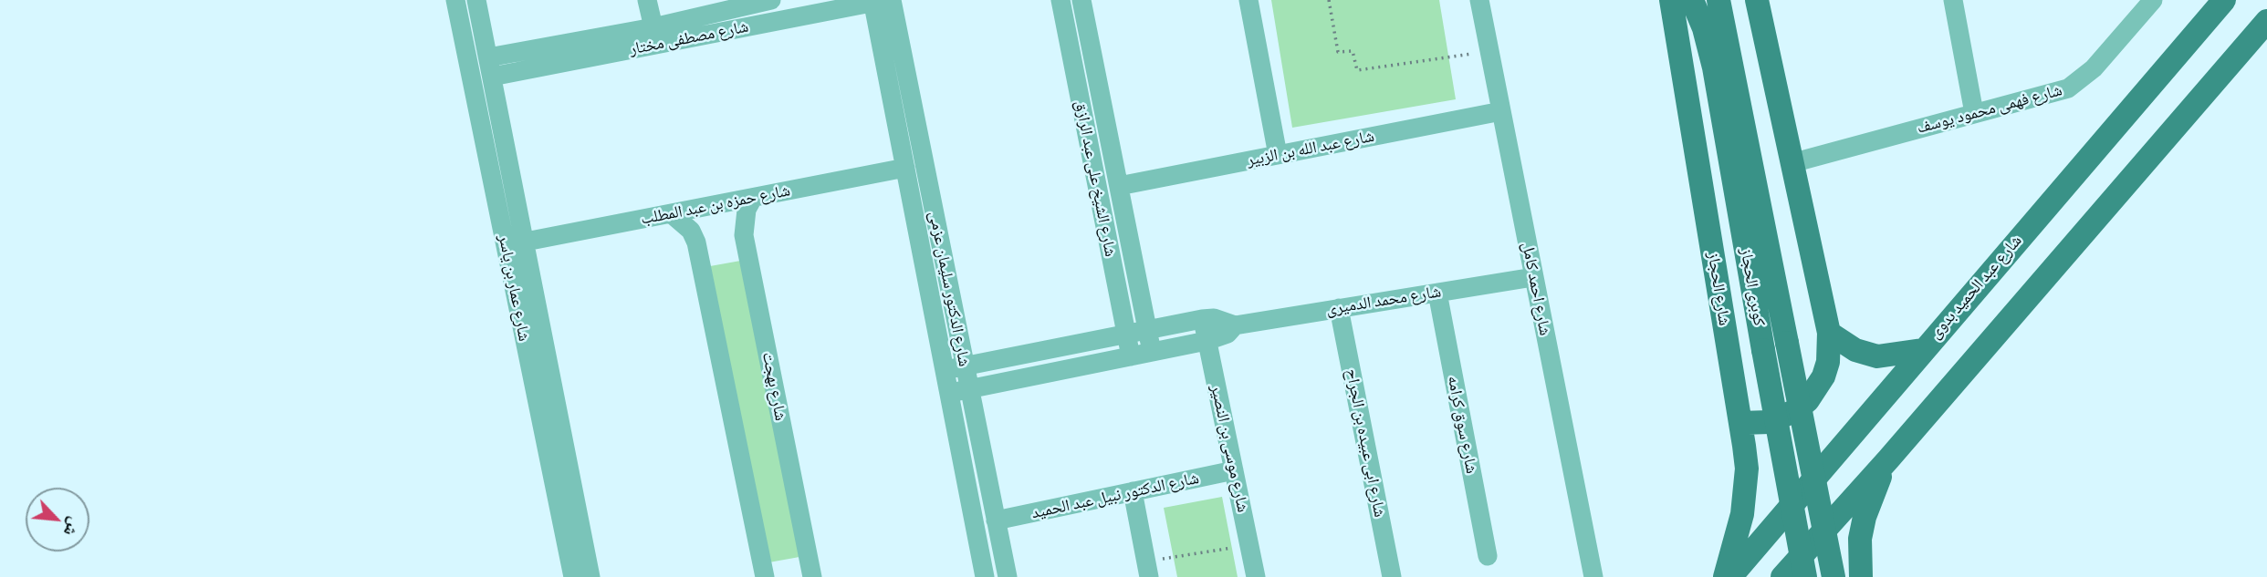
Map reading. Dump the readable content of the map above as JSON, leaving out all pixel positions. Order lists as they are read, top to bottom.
{
  "streets": {
    "main road": ["كوبرى الحجاز", "شارع عبد الحميد بدوى", "شارع الحجاز"],
    "street": [
      "شارع مصطفى مختار",
      "شارع فهمى محمود يوسف",
      "شارع عبد الله بن الزبير",
      "شارع الشيخ على عبد الرازق",
      "شارع حمزه بن عبد المطلب",
      "شارع عمار بن ياسر",
      "شارع الدكتور سليمان عزمى",
      "شارع احمد كامل",
      "شارع محمد الدميرى",
      "شارع بهجت",
      "شارع سوق كرامه",
      "شارع ابى عبيده بن الجراح",
      "شارع موسى بن النصير",
      "شارع الدكتور نبيل عبد الحميد"
    ]
  },
  "crossings": [
    ["شارع مصطفى مختار", "شارع عمار بن ياسر"],
    ["شارع مصطفى مختار", "شارع الدكتور سليمان عزمى"],
    ["شارع عبد الله بن الزبير", "شارع الشيخ على عبد الرازق"],
    ["شارع عبد الله بن الزبير", "شارع احمد كامل"],
    ["شارع الشيخ على عبد الرازق", "شارع محمد الدميرى"],
    ["شارع حمزه بن عبد المطلب", "شارع عمار بن ياسر"],
    ["شارع حمزه بن عبد المطلب", "شارع الدكتور سليمان عزمى"],
    ["شارع حمزه بن عبد المطلب", "شارع بهجت"],
    ["شارع الدكتور سليمان عزمى", "شارع محمد الدميرى"],
    ["شارع الدكتور سليمان عزمى", "شارع الدكتور نبيل عبد الحميد"],
    ["شارع احمد كامل", "شارع محمد الدميرى"],
    ["شارع محمد الدميرى", "شارع سوق كرامه"],
    ["شارع محمد الدميرى", "شارع ابى عبيده بن الجراح"],
    ["شارع محمد الدميرى", "شارع موسى بن النصير"],
    ["شارع موسى بن النصير", "شارع الدكتور نبيل عبد الحميد"]
  ],
  "north": "bottom right"
}
